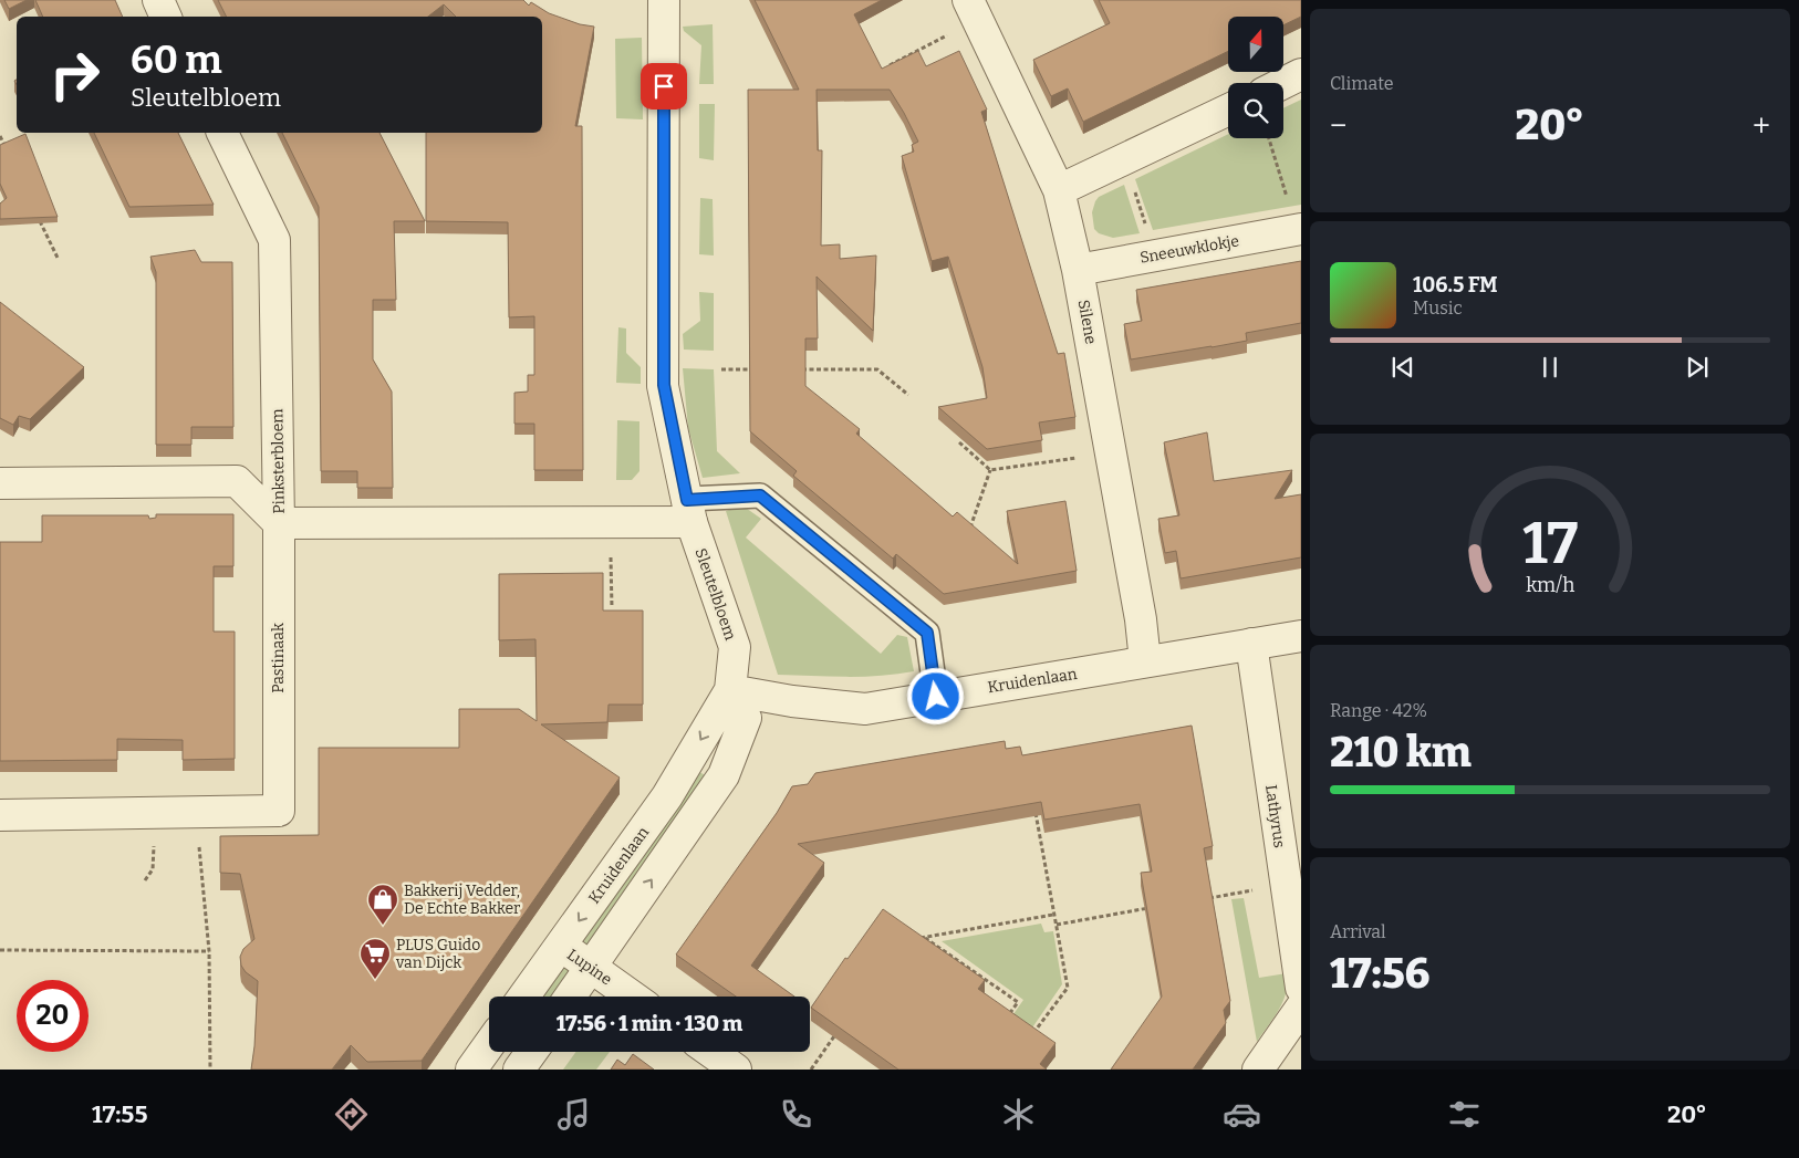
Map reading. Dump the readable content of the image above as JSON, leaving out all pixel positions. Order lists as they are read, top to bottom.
{
  "streets": {
    "street": [
      "Sneeuwklokje",
      "Silene",
      "Pinksterbloem",
      "Sleutelbloem",
      "Pastinaak",
      "Kruidenlaan",
      "Lathyrus",
      "Lupine"
    ]
  },
  "crossings": [
    ["Sneeuwklokje", "Silene"],
    ["Silene", "Kruidenlaan"],
    ["Pinksterbloem", "Sleutelbloem"],
    ["Pinksterbloem", "Pastinaak"],
    ["Sleutelbloem", "Kruidenlaan"],
    ["Kruidenlaan", "Lathyrus"],
    ["Kruidenlaan", "Lupine"]
  ],
  "places": {
    "shop": ["Bakkerij Vedder, De Echte Bakker"],
    "supermarket": ["PLUS Guido van Dijck"]
  },
  "north": "top",
  "page": {
    "tile": [
      "Climate",
      ["Range · 42%", "210 km"],
      ["Arrival", "17:56"]
    ],
    "turn": ["60 m", "Sleutelbloem"],
    "heat": ["−", "20°", "+"],
    "song": ["106.5 FM", "Music"],
    "limit": "20",
    "trip": "17:56 · 1 min · 130 m",
    "tabs": ["17:55", "20°"],
    "gauge": ["17", "km/h"]
  }
}
